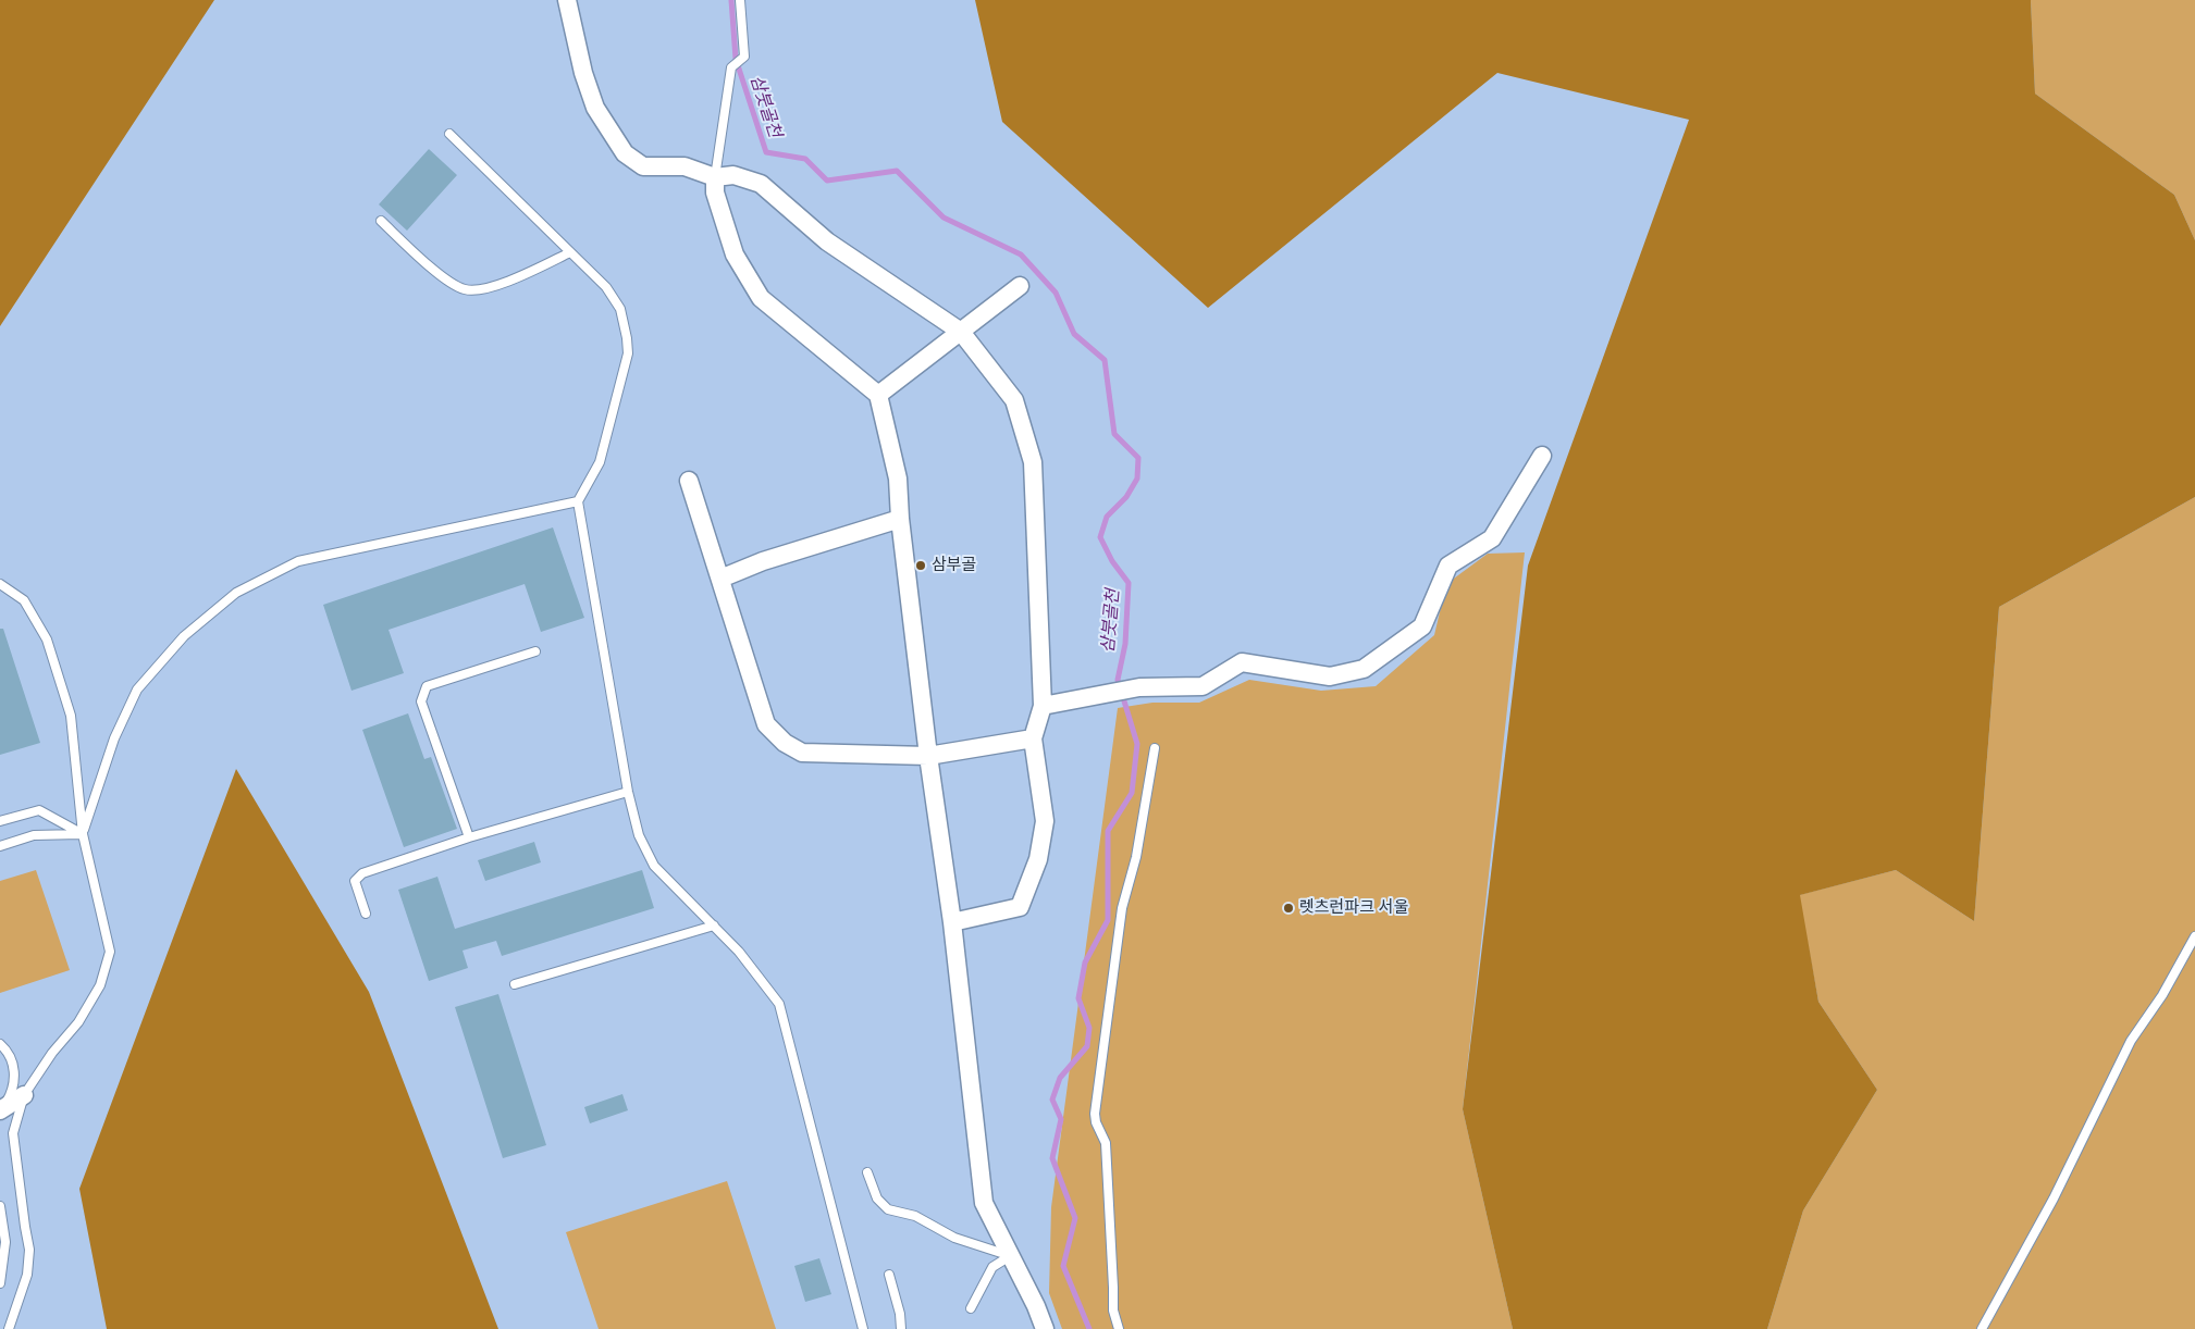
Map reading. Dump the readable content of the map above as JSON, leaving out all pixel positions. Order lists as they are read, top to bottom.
{
  "water": ["삼붓골천"],
  "places": ["삼부골", "렛츠런파크 서울"]
}
